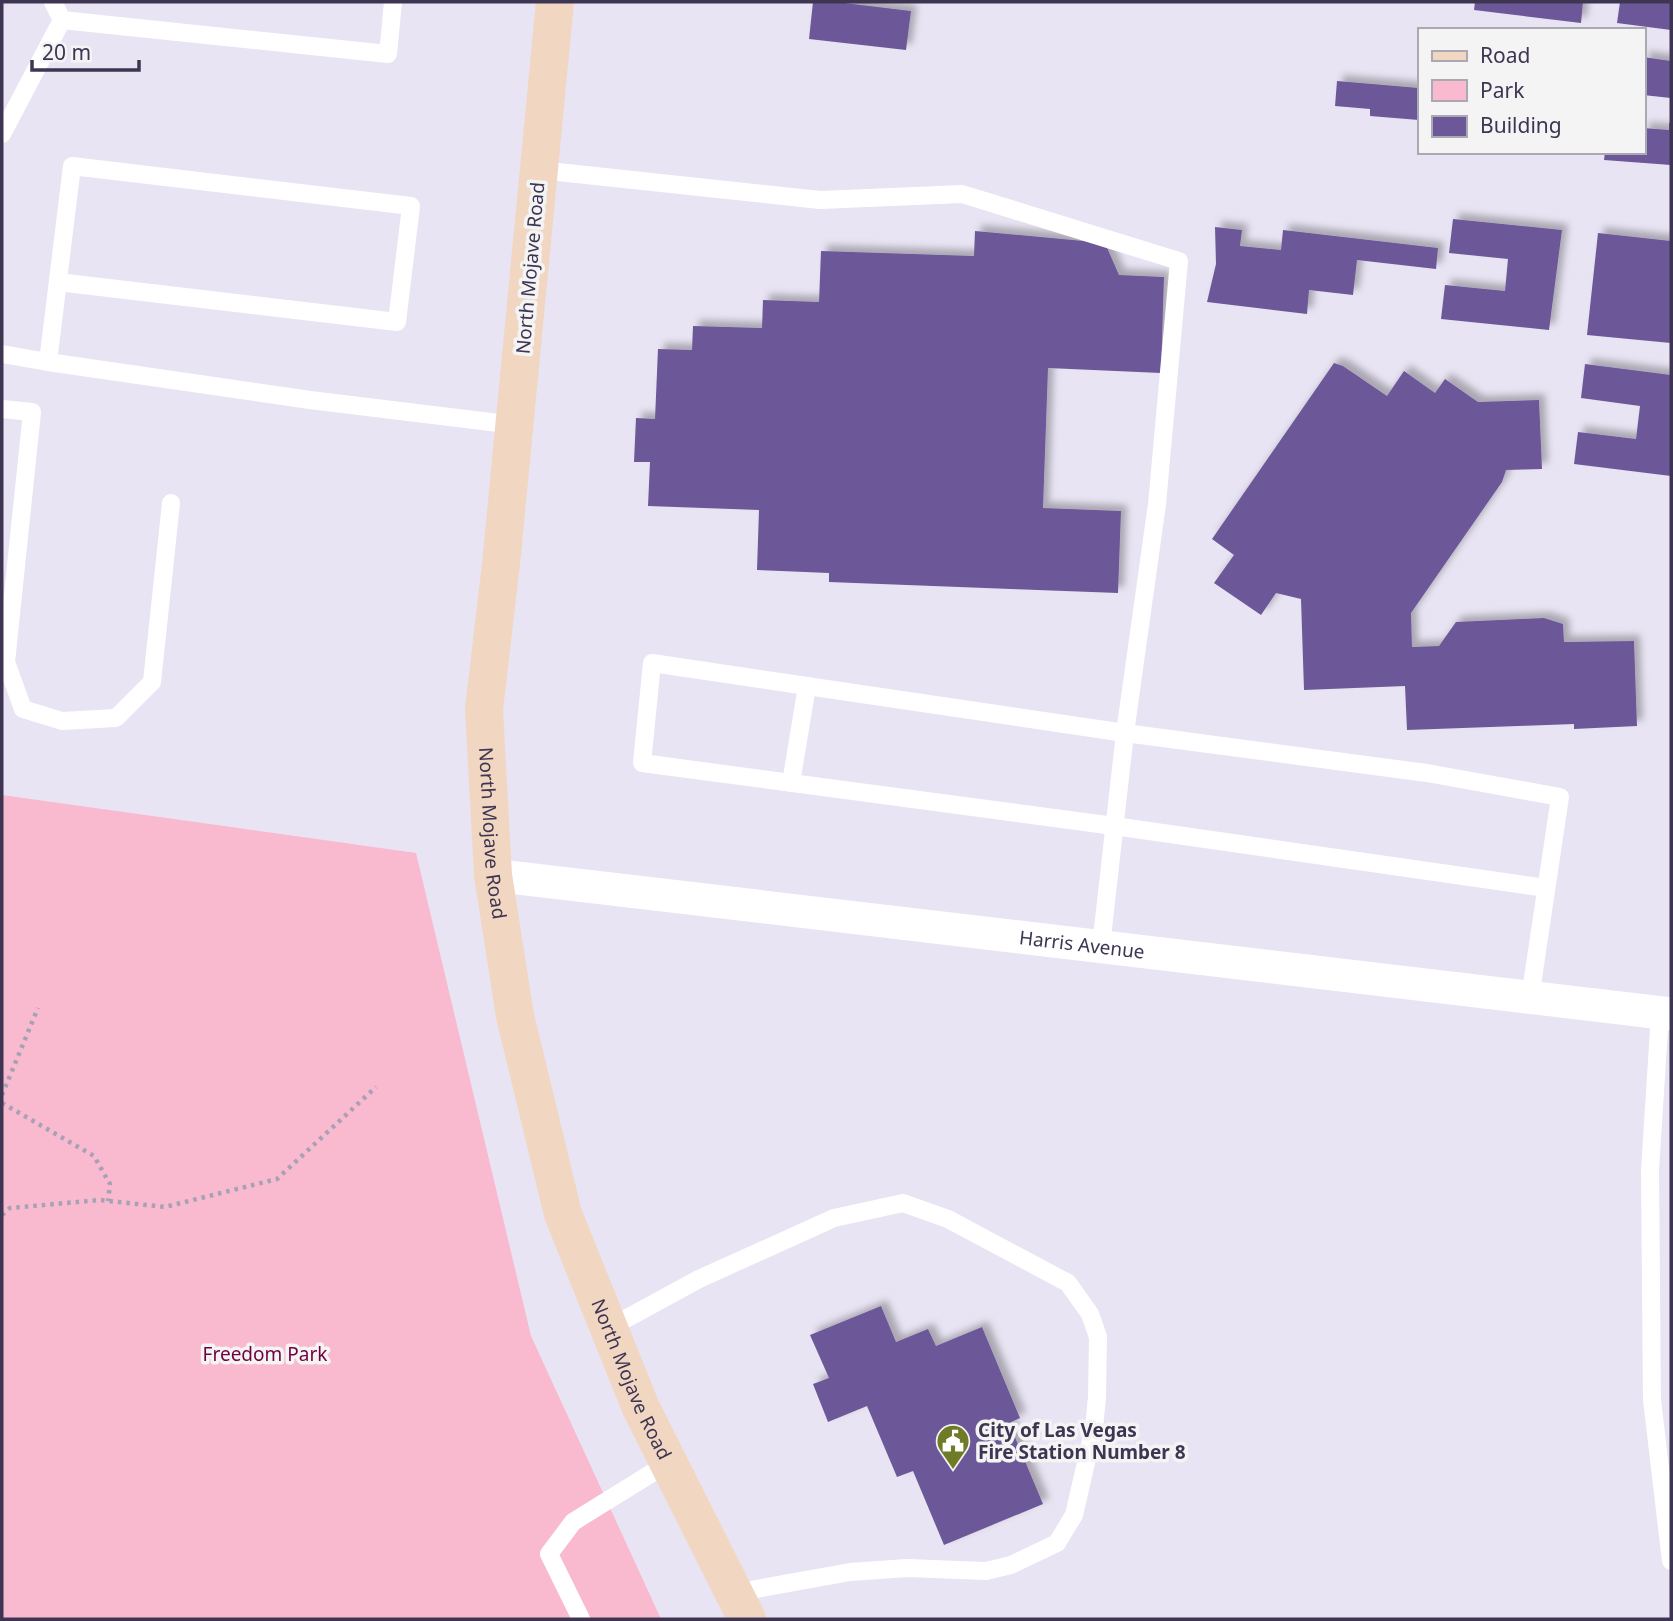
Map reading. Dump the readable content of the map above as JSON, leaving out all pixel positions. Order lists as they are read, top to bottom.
{
  "streets": {
    "street": ["North Mojave Road", "Harris Avenue"]
  },
  "crossings": [
    ["North Mojave Road", "Harris Avenue"]
  ],
  "parks": ["Freedom Park"],
  "places": {
    "public building": ["City of Las Vegas Fire Station Number 8"]
  },
  "legend": ["Road", "Park", "Building"],
  "scale_bar": "20 m"
}
